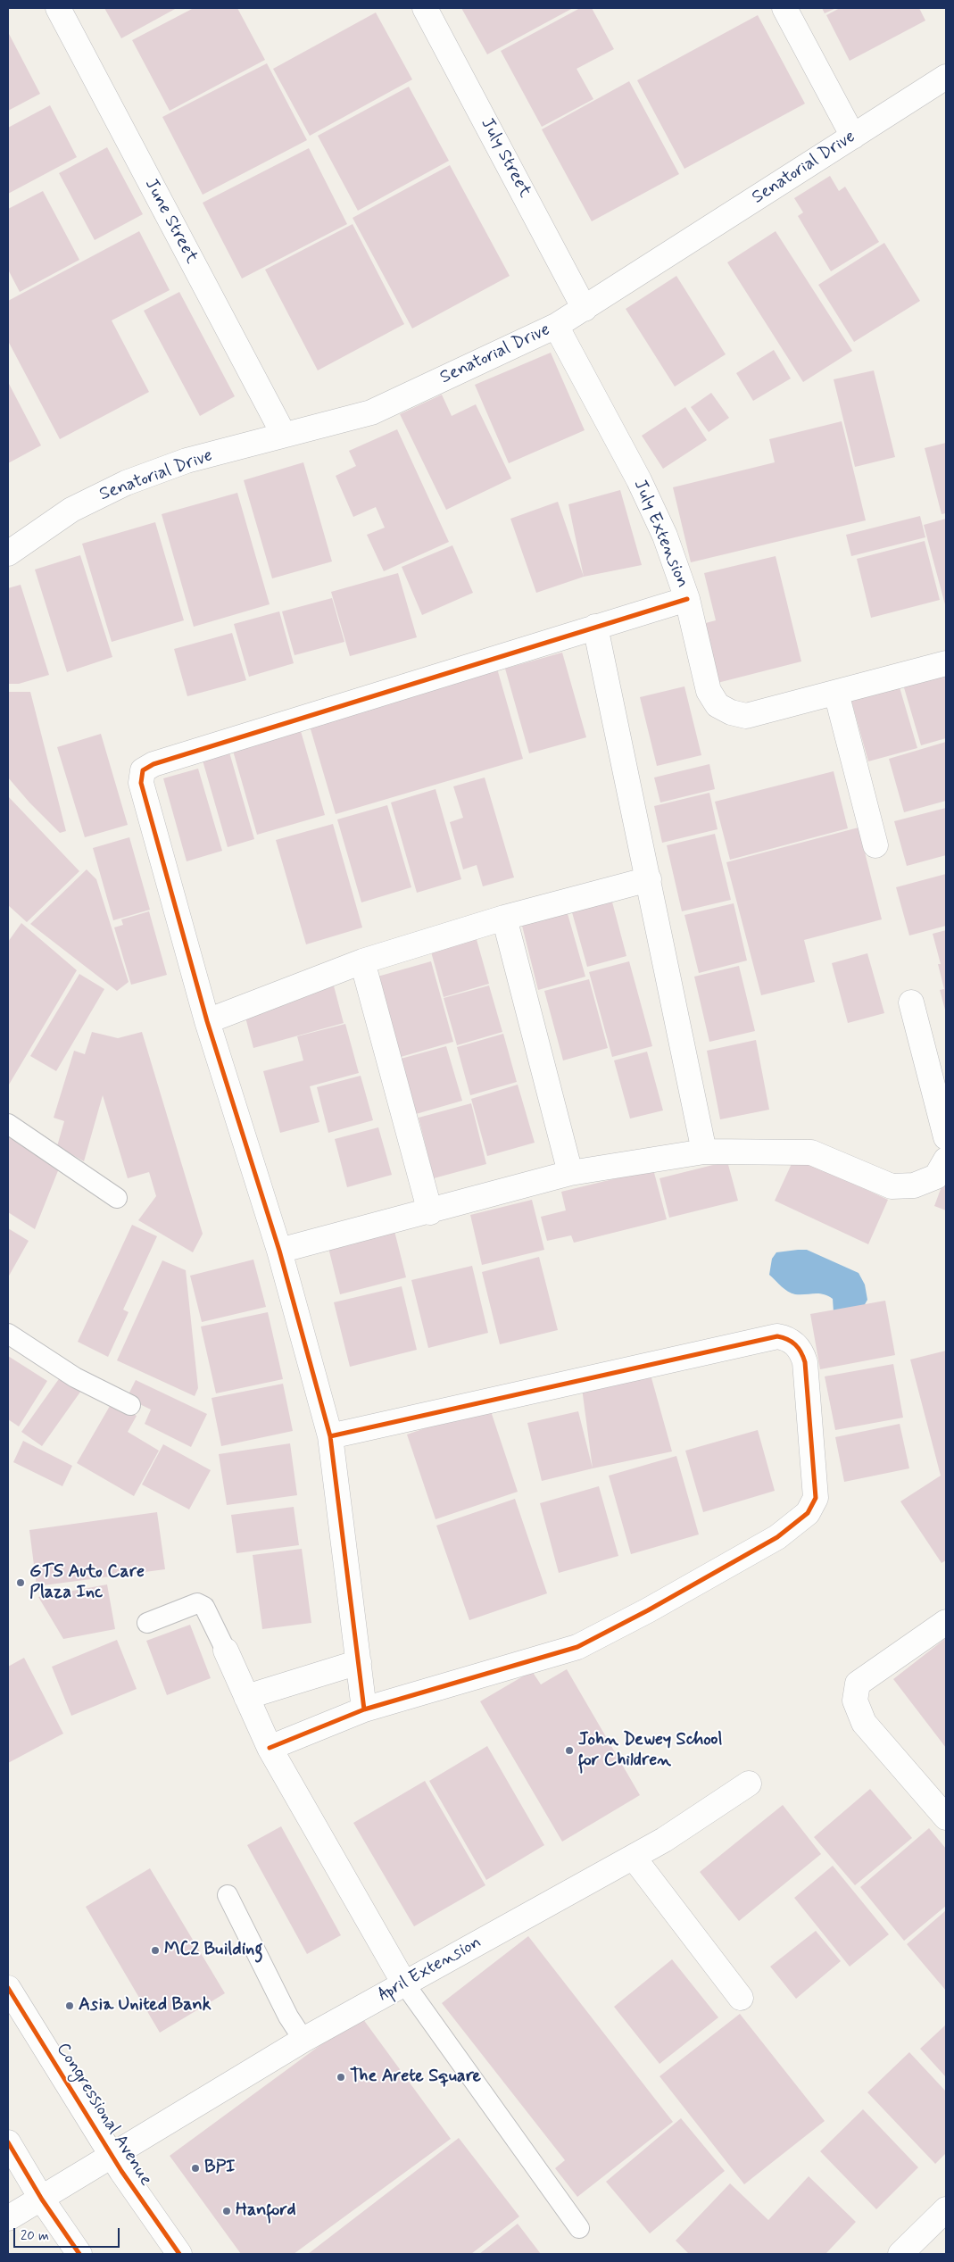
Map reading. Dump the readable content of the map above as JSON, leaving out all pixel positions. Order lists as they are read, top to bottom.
{
  "streets": {
    "street": [
      "July Street",
      "Senatorial Drive",
      "June Street",
      "July Extension",
      "April Extension",
      "Congressional Avenue"
    ]
  },
  "crossings": [
    ["July Street", "Senatorial Drive"],
    ["Senatorial Drive", "June Street"],
    ["Senatorial Drive", "July Extension"],
    ["April Extension", "Congressional Avenue"]
  ],
  "places": [
    "GTS Auto Care Plaza Inc",
    "John Dewey School for Children",
    "MC2 Building",
    "Asia United Bank",
    "The Arete Square",
    "BPI",
    "Hanford"
  ],
  "scale_bar": "20 m"
}
